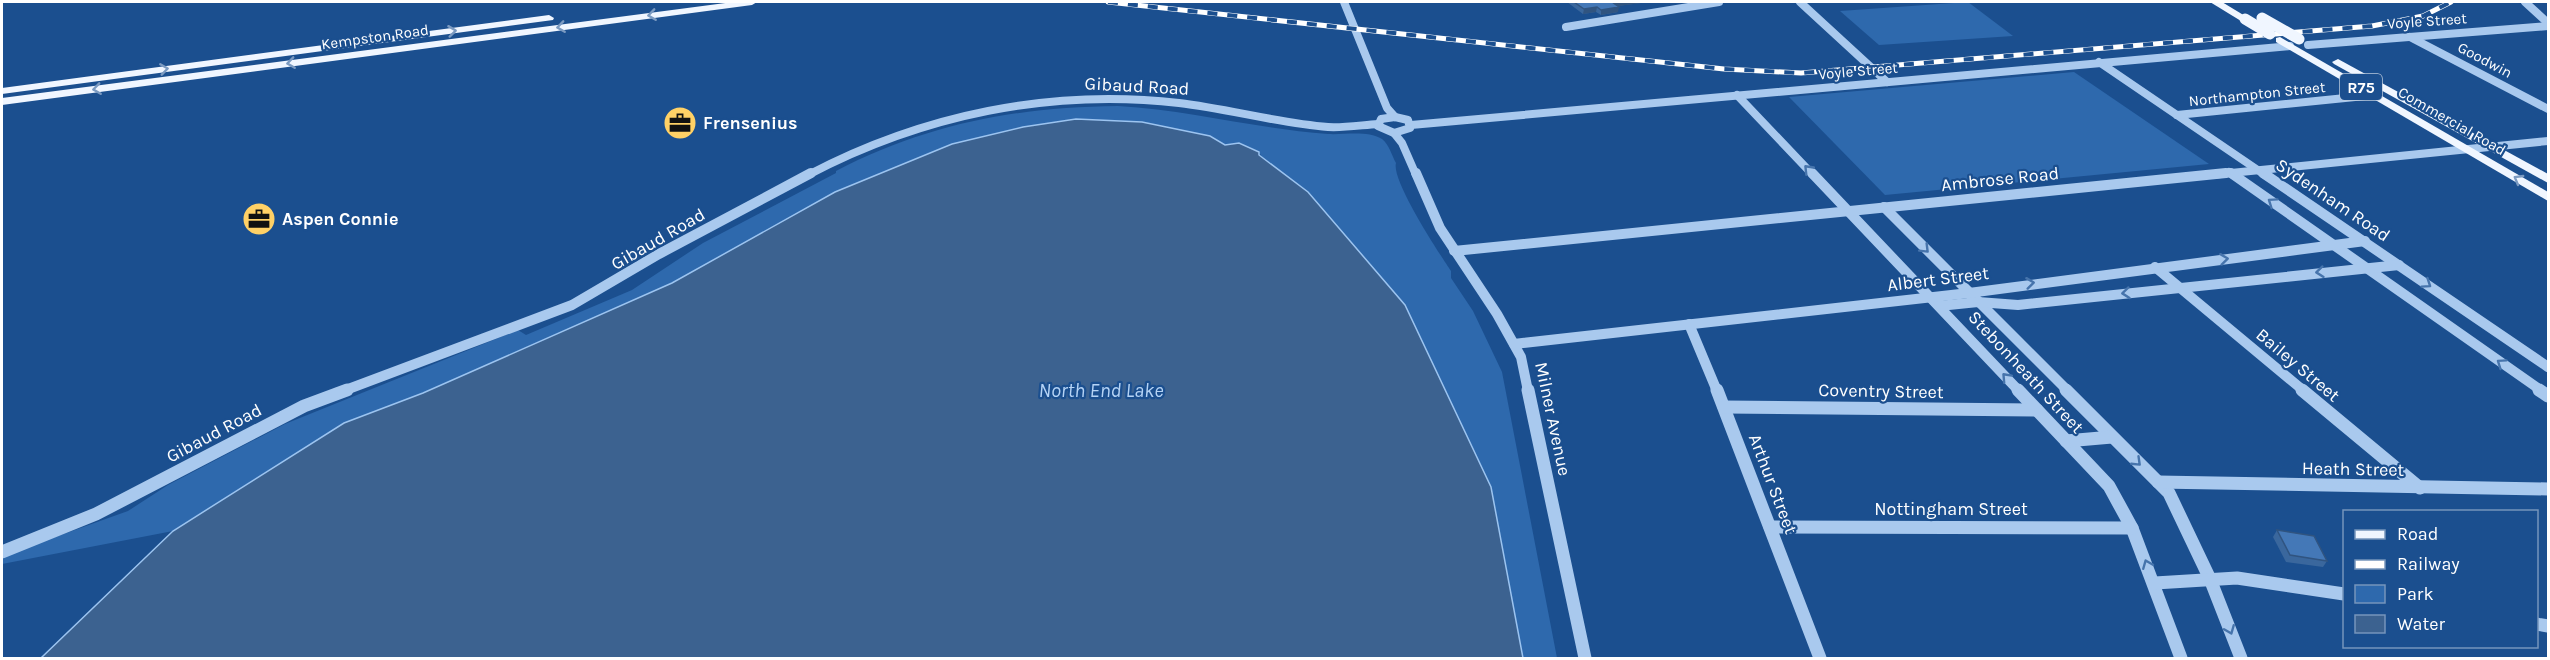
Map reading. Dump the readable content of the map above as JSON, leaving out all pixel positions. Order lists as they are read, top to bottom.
{
  "streets": {
    "main road": ["Kempston Road", "R75", "Commercial Road"],
    "street": [
      "Voyle Street",
      "Goodwin",
      "Gibaud Road",
      "Northampton Street",
      "Ambrose Road",
      "Sydenham Road",
      "Albert Street",
      "Bailey Street",
      "Stebonheath Street",
      "Coventry Street",
      "Milner Avenue",
      "Heath Street",
      "Arthur Street",
      "Nottingham Street"
    ]
  },
  "crossings": [
    ["Voyle Street", "Goodwin"],
    ["Voyle Street", "Commercial Road"],
    ["Voyle Street", "Sydenham Road"],
    ["Voyle Street", "Stebonheath Street"],
    ["Voyle Street", "Milner Avenue"],
    ["Northampton Street", "Commercial Road"],
    ["Northampton Street", "Sydenham Road"],
    ["Commercial Road", "Ambrose Road"],
    ["Ambrose Road", "Sydenham Road"],
    ["Ambrose Road", "Stebonheath Street"],
    ["Ambrose Road", "Milner Avenue"],
    ["Sydenham Road", "Albert Street"],
    ["Albert Street", "Bailey Street"],
    ["Albert Street", "Stebonheath Street"],
    ["Albert Street", "Milner Avenue"],
    ["Albert Street", "Arthur Street"],
    ["Bailey Street", "Heath Street"],
    ["Stebonheath Street", "Coventry Street"],
    ["Stebonheath Street", "Heath Street"],
    ["Stebonheath Street", "Nottingham Street"],
    ["Coventry Street", "Arthur Street"],
    ["Arthur Street", "Nottingham Street"]
  ],
  "water": ["North End Lake"],
  "places": {
    "office": ["Frensenius", "Aspen Connie"]
  },
  "legend": [
    "Road",
    "Railway",
    "Park",
    "Water"
  ]
}
